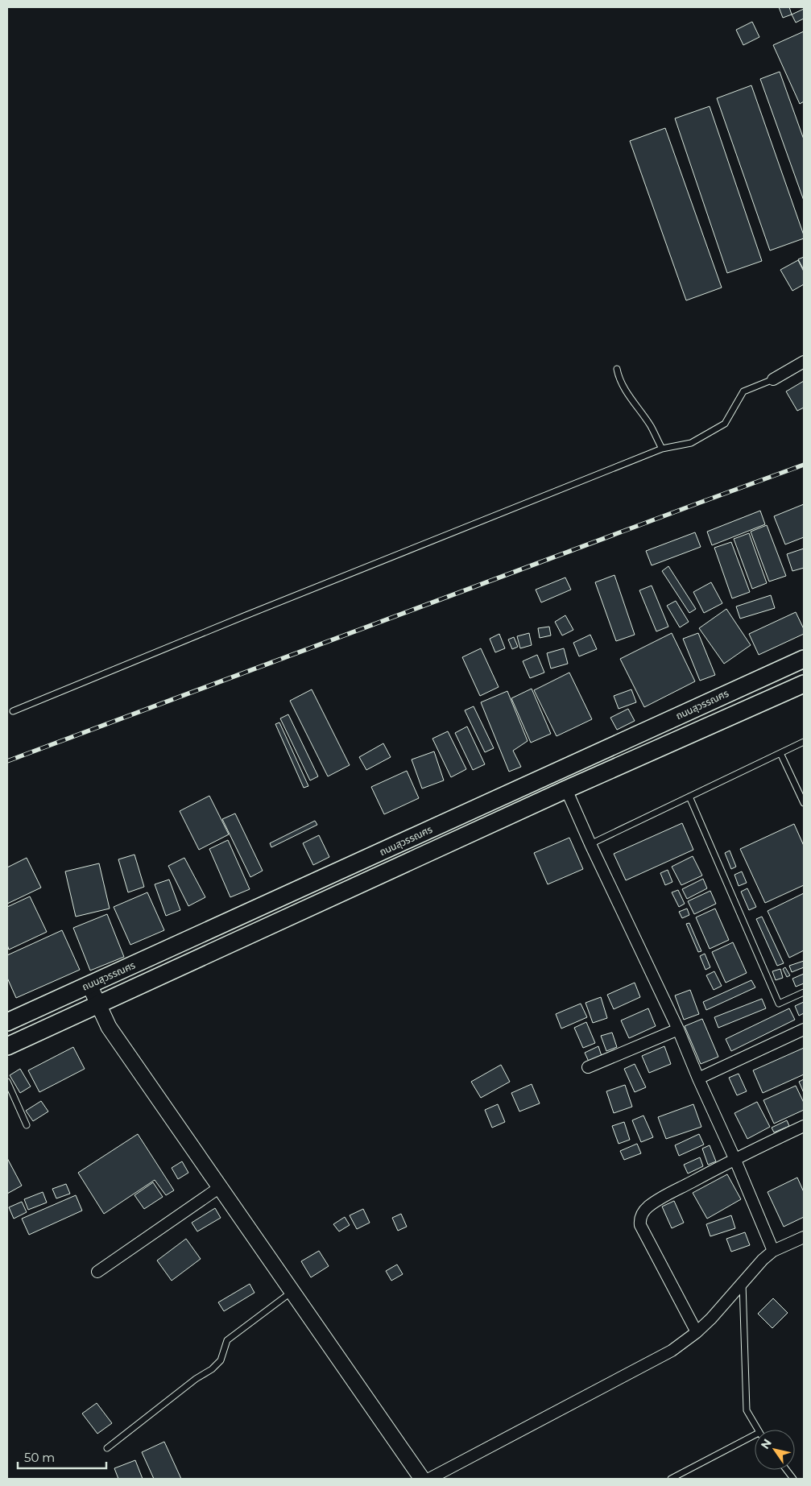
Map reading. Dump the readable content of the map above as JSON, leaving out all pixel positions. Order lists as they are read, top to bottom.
{
  "streets": {
    "main road": ["ถนนสุวรรณศร"]
  },
  "scale_bar": "50 m",
  "north": "top left"
}
